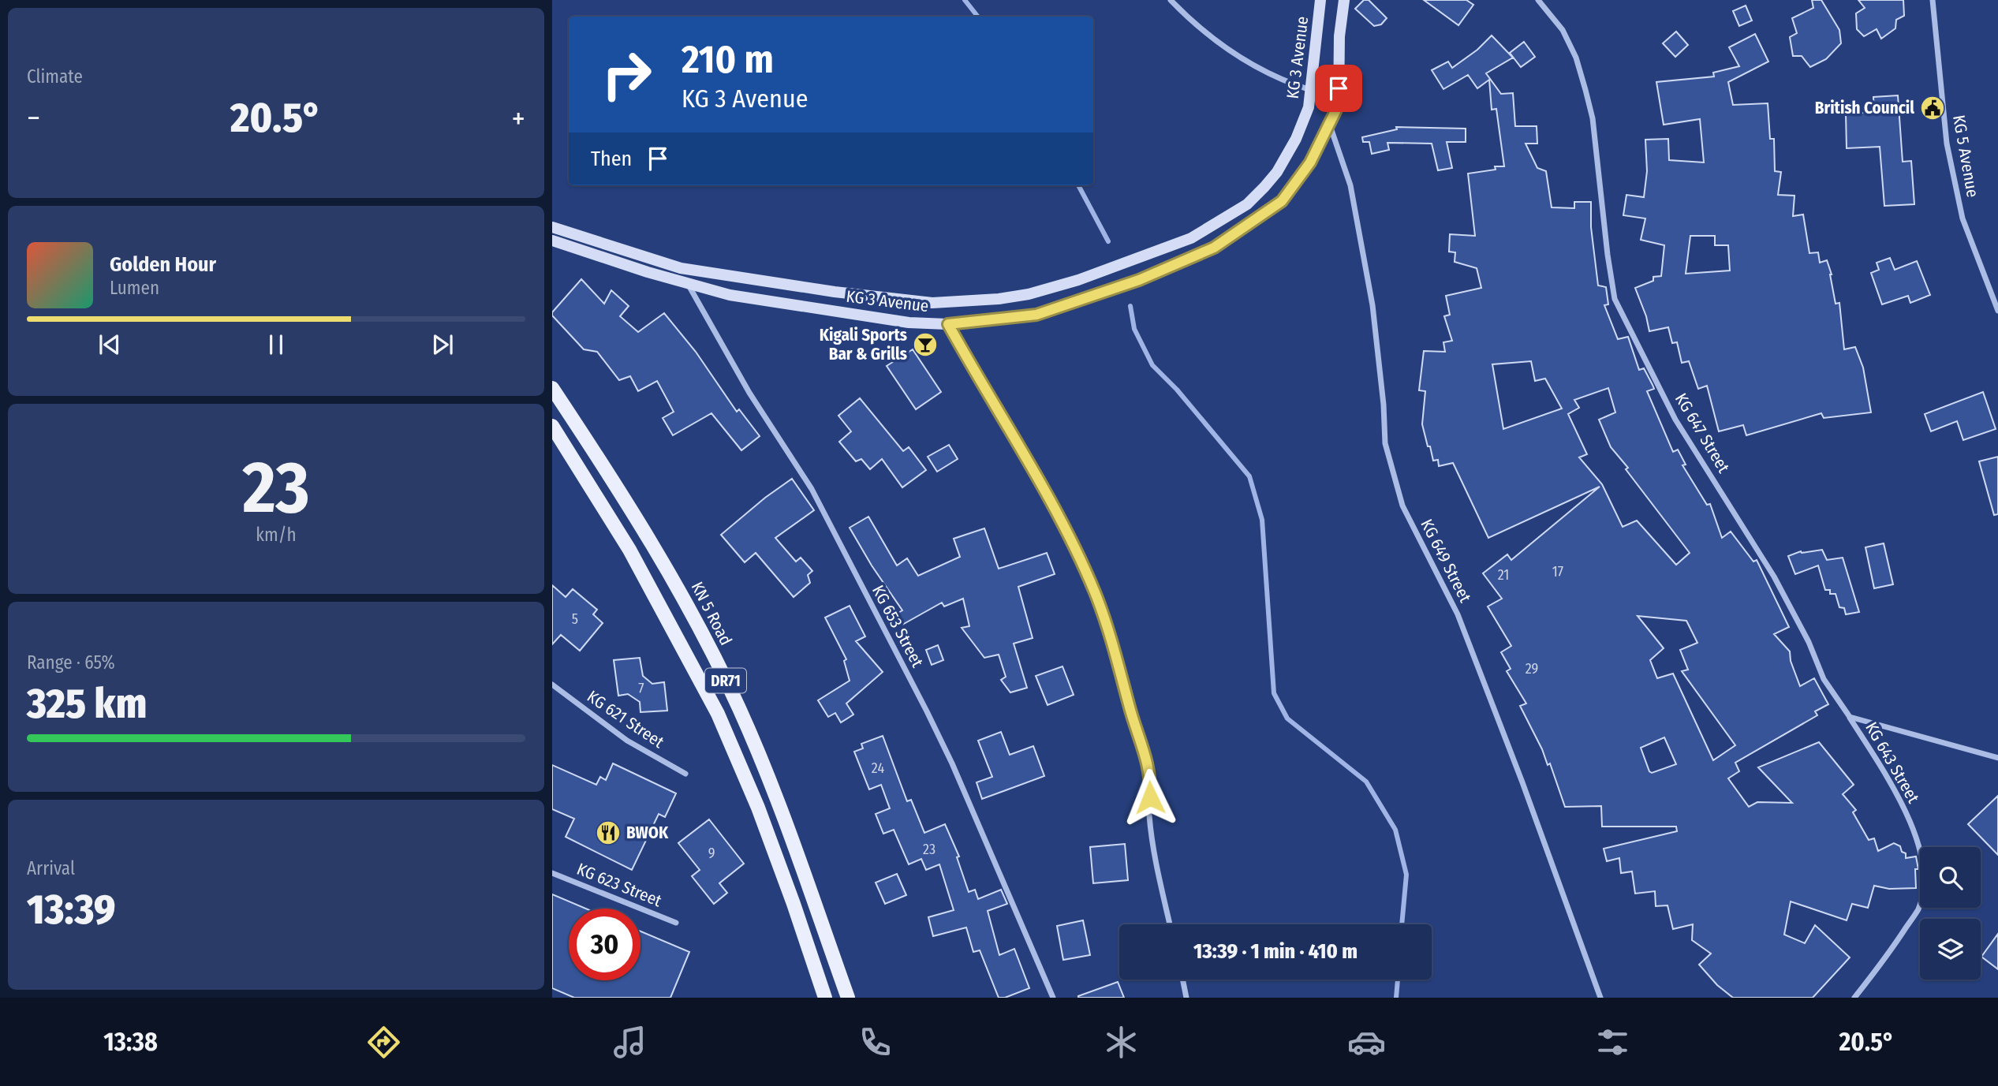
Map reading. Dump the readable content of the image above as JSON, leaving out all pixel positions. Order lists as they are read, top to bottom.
{
  "streets": {
    "main road": ["KG 3 Avenue", "KN 5 Road", "DR71"],
    "street": [
      "KG 5 Avenue",
      "KG 647 Street",
      "KG 649 Street",
      "KG 653 Street",
      "KG 621 Street",
      "KG 643 Street",
      "KG 623 Street"
    ]
  },
  "crossings": [
    ["KG 3 Avenue", "KG 649 Street"],
    ["KG 3 Avenue", "KG 653 Street"],
    ["KG 647 Street", "KG 643 Street"]
  ],
  "places": {
    "public building": ["British Council"],
    "bar": ["Kigali Sports Bar & Grills"],
    "restaurant": ["BWOK"]
  },
  "house_numbers": [
    "17",
    "21",
    "5",
    "29",
    "7",
    "24",
    "23",
    "9"
  ],
  "page": {
    "tile": [
      "Climate",
      ["23", "km/h"],
      ["Range · 65%", "325 km"],
      ["Arrival", "13:39"]
    ],
    "turn": ["210 m", "KG 3 Avenue"],
    "heat": ["−", "20.5°", "+"],
    "then": "Then",
    "song": ["Golden Hour", "Lumen"],
    "limit": "30",
    "trip": "13:39 · 1 min · 410 m",
    "tabs": ["13:38", "20.5°"]
  }
}
